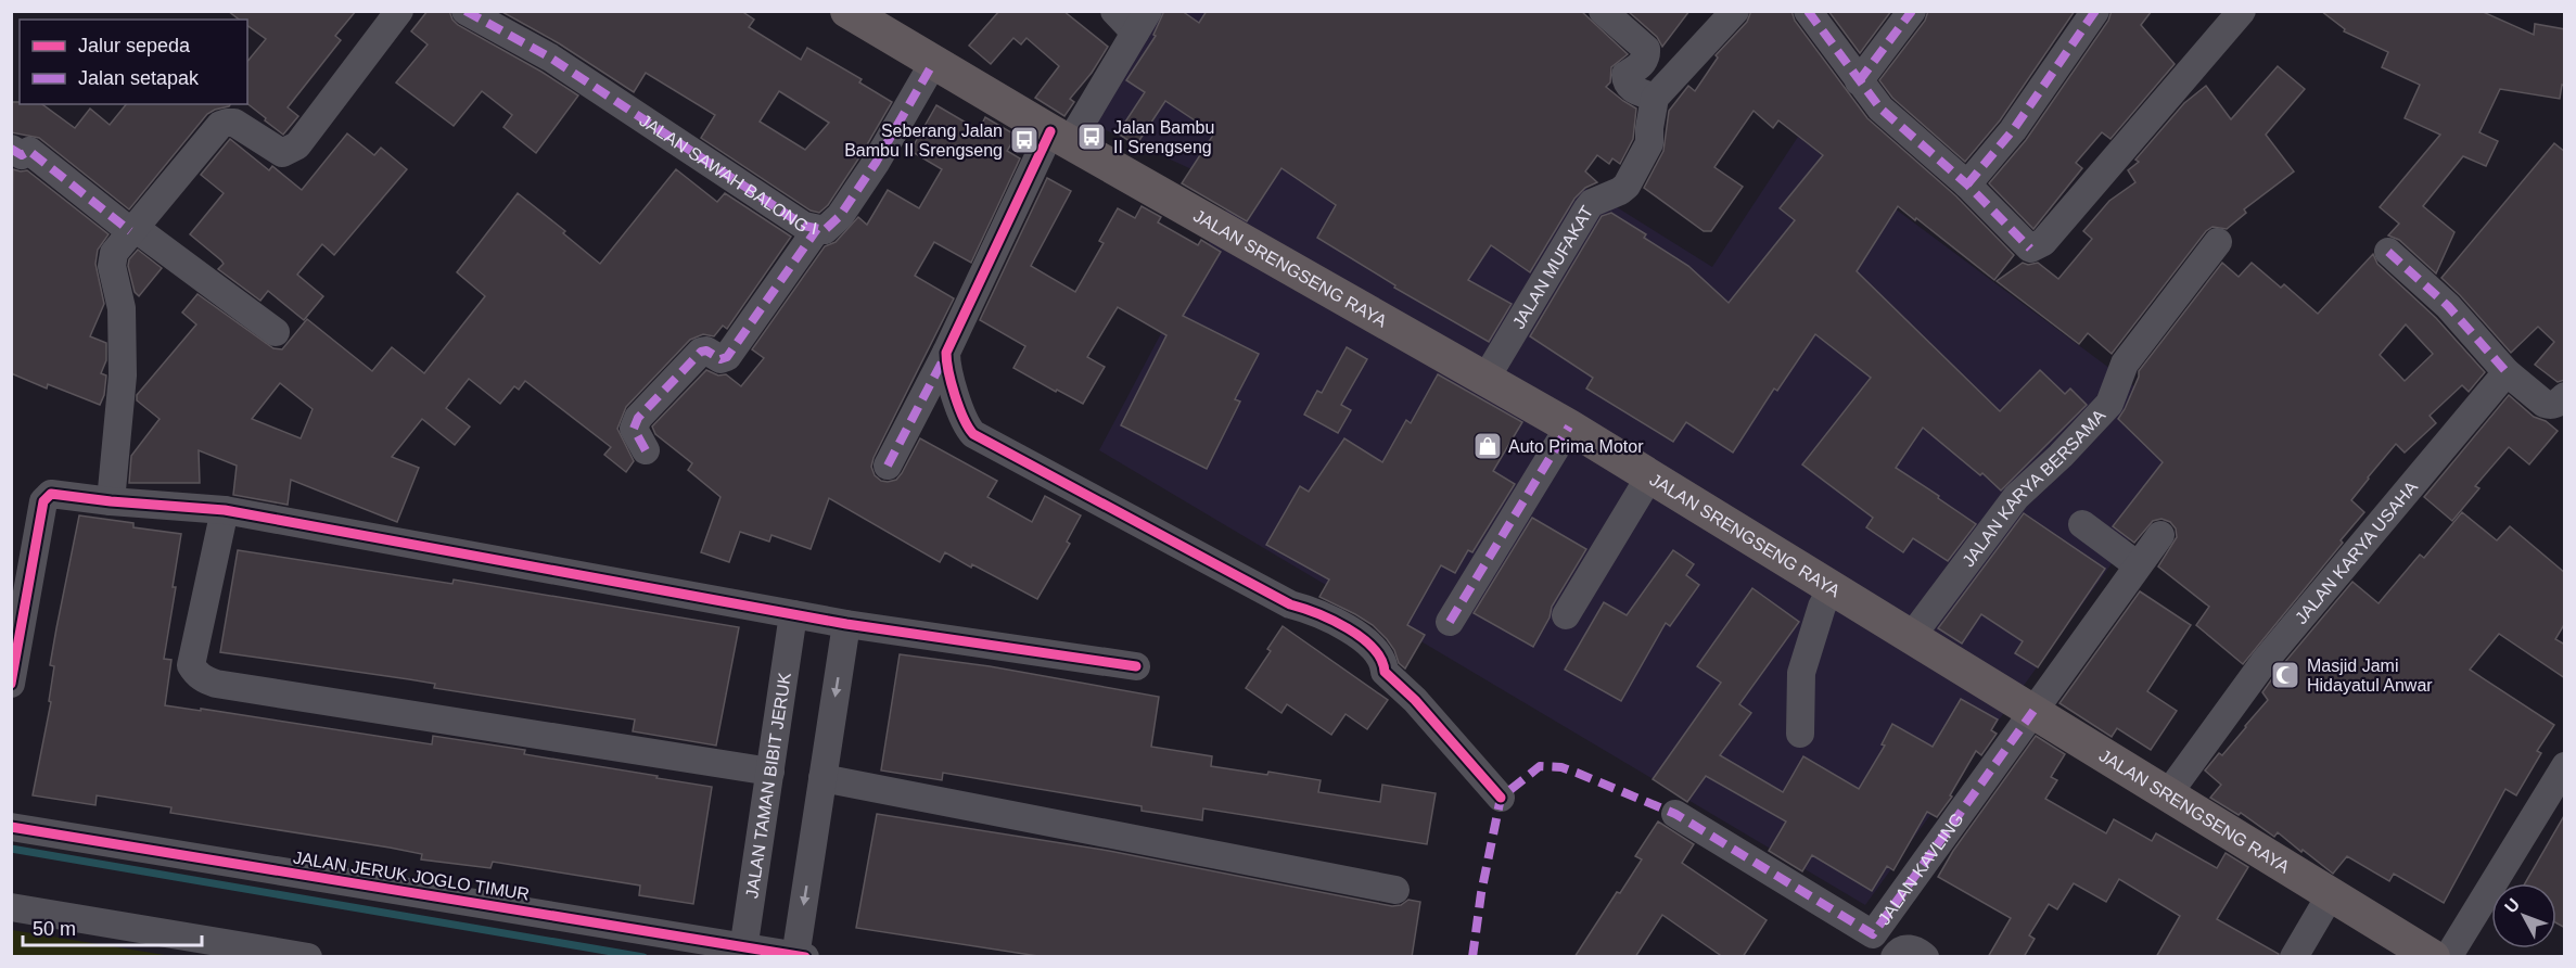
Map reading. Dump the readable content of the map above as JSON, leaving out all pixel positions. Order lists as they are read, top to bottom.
{
  "streets": {
    "main road": ["JALAN SRENGSENG RAYA"],
    "street": [
      "JALAN SAWAH BALONG I",
      "JALAN MUFAKAT",
      "JALAN KARYA BERSAMA",
      "JALAN KARYA USAHA",
      "JALAN TAMAN BIBIT JERUK",
      "JALAN KAVLING",
      "JALAN JERUK JOGLO TIMUR"
    ]
  },
  "crossings": [
    ["JALAN SAWAH BALONG I", "JALAN SRENGSENG RAYA"],
    ["JALAN SRENGSENG RAYA", "JALAN MUFAKAT"],
    ["JALAN SRENGSENG RAYA", "JALAN KARYA BERSAMA"],
    ["JALAN SRENGSENG RAYA", "JALAN KARYA USAHA"],
    ["JALAN SRENGSENG RAYA", "JALAN KAVLING"],
    ["JALAN TAMAN BIBIT JERUK", "JALAN JERUK JOGLO TIMUR"]
  ],
  "places": {
    "bus stop": ["Jalan Bambu II Srengseng", "Seberang Jalan Bambu II Srengseng"],
    "shop": ["Auto Prima Motor"],
    "mosque": ["Masjid Jami Hidayatul Anwar"]
  },
  "legend": ["Jalur sepeda", "Jalan setapak"],
  "scale_bar": "50 m",
  "north": "top left"
}
